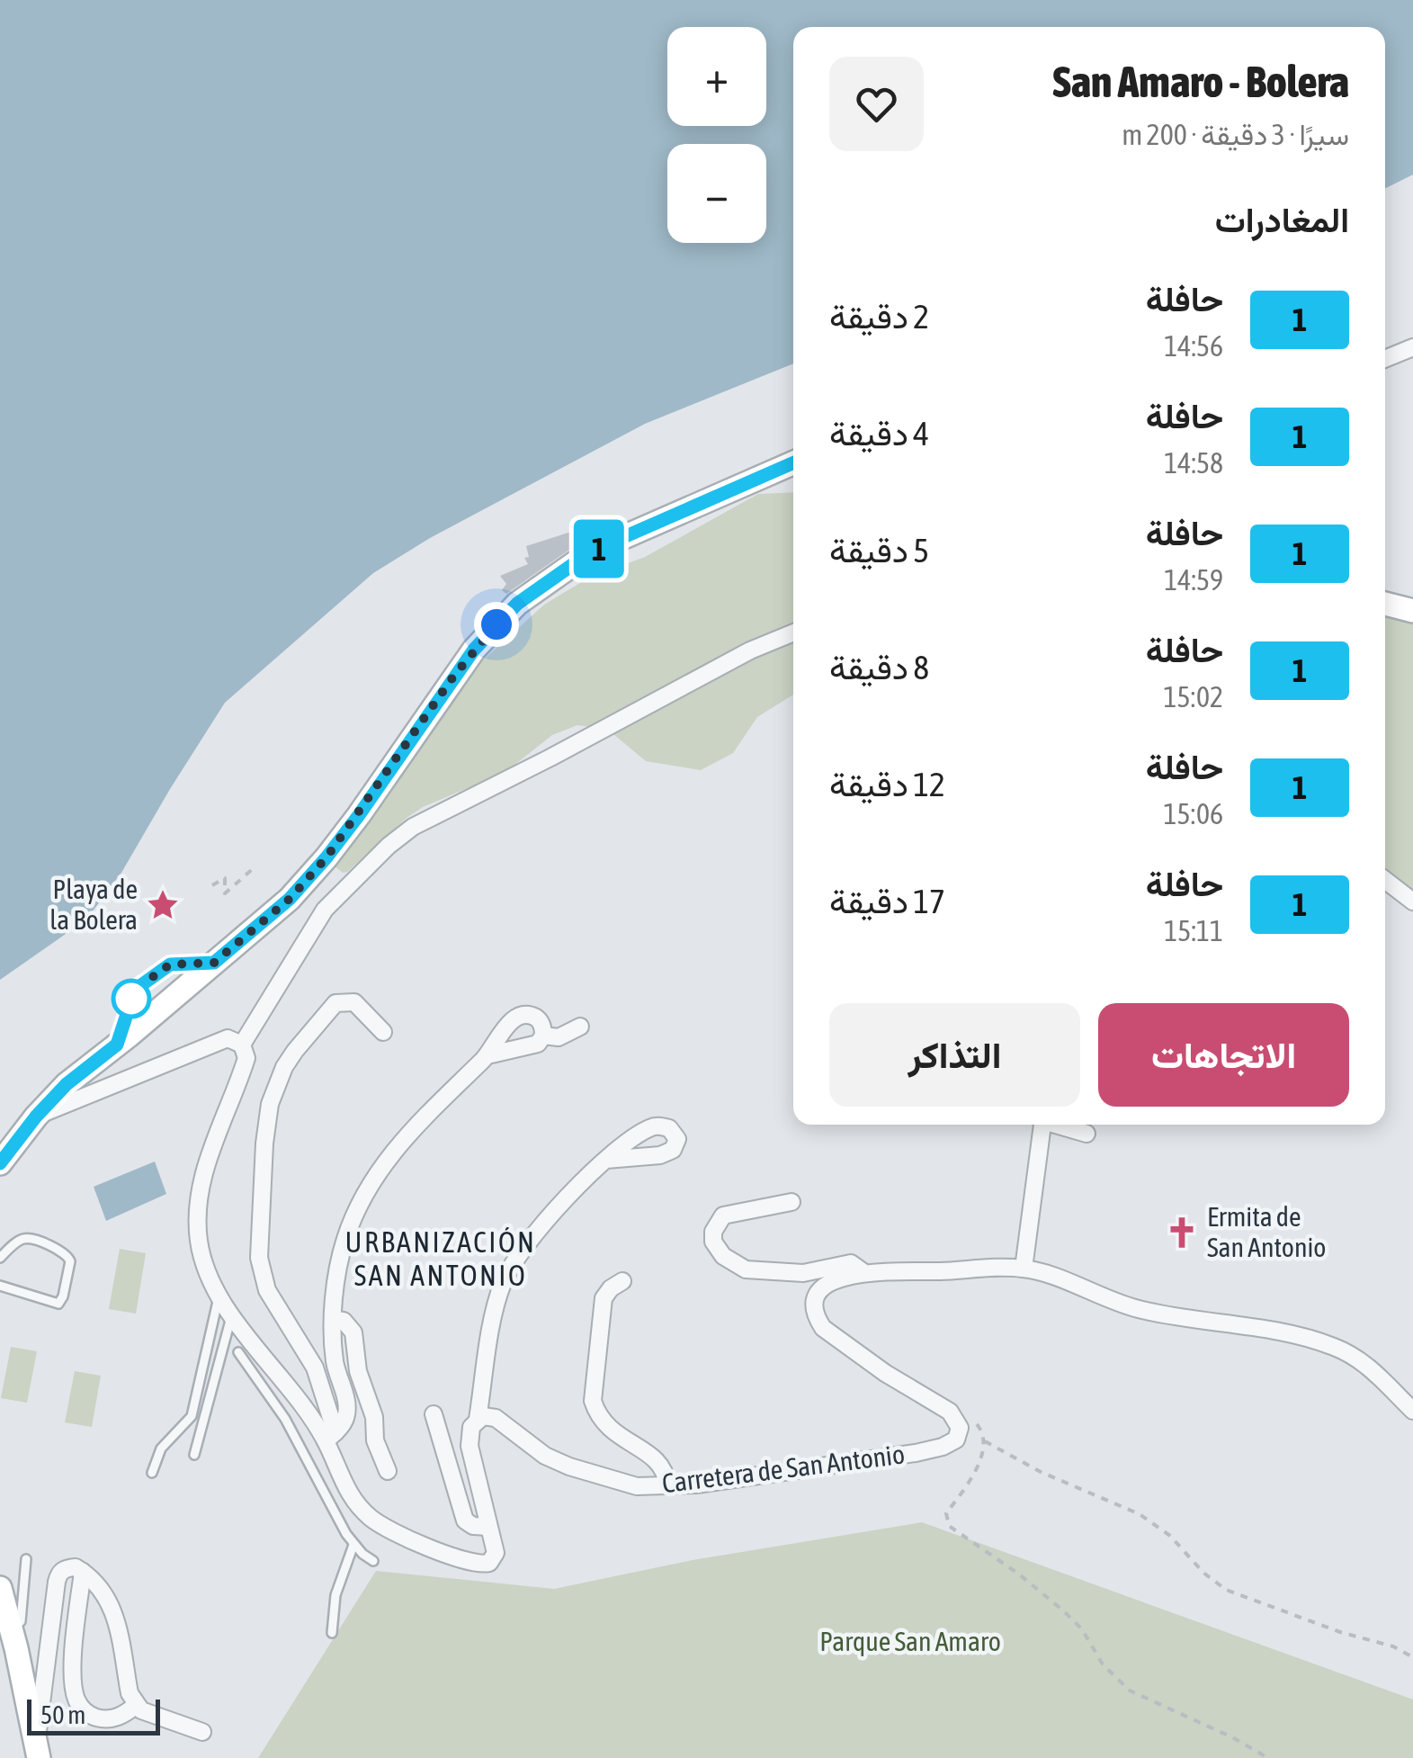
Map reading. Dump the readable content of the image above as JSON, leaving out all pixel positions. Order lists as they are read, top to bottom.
{
  "streets": {
    "street": ["Carretera de San Antonio"]
  },
  "districts": ["URBANIZACIÓN SAN ANTONIO"],
  "parks": ["Parque San Amaro"],
  "places": {
    "place": ["Playa de la Bolera"],
    "church": ["Ermita de San Antonio"]
  },
  "lines": ["bus line 1"],
  "scale_bar": "50 m",
  "page": {
    "on_map": "1",
    "map_buttons": ["+", "−"],
    "heading": [
      ["San Amaro - Bolera", "سيرًا · 3 دقيقة · 200 m"],
      "المغادرات"
    ],
    "list": [
      {
        "mark": "1",
        "name": "حافلة",
        "note": "14:56",
        "value": "2 دقيقة"
      },
      {
        "mark": "1",
        "name": "حافلة",
        "note": "14:58",
        "value": "4 دقيقة"
      },
      {
        "mark": "1",
        "name": "حافلة",
        "note": "14:59",
        "value": "5 دقيقة"
      },
      {
        "mark": "1",
        "name": "حافلة",
        "note": "15:02",
        "value": "8 دقيقة"
      },
      {
        "mark": "1",
        "name": "حافلة",
        "note": "15:06",
        "value": "12 دقيقة"
      },
      {
        "mark": "1",
        "name": "حافلة",
        "note": "15:11",
        "value": "17 دقيقة"
      }
    ],
    "buttons": ["الاتجاهات", "التذاكر"],
    "scale": "50 m"
  }
}
